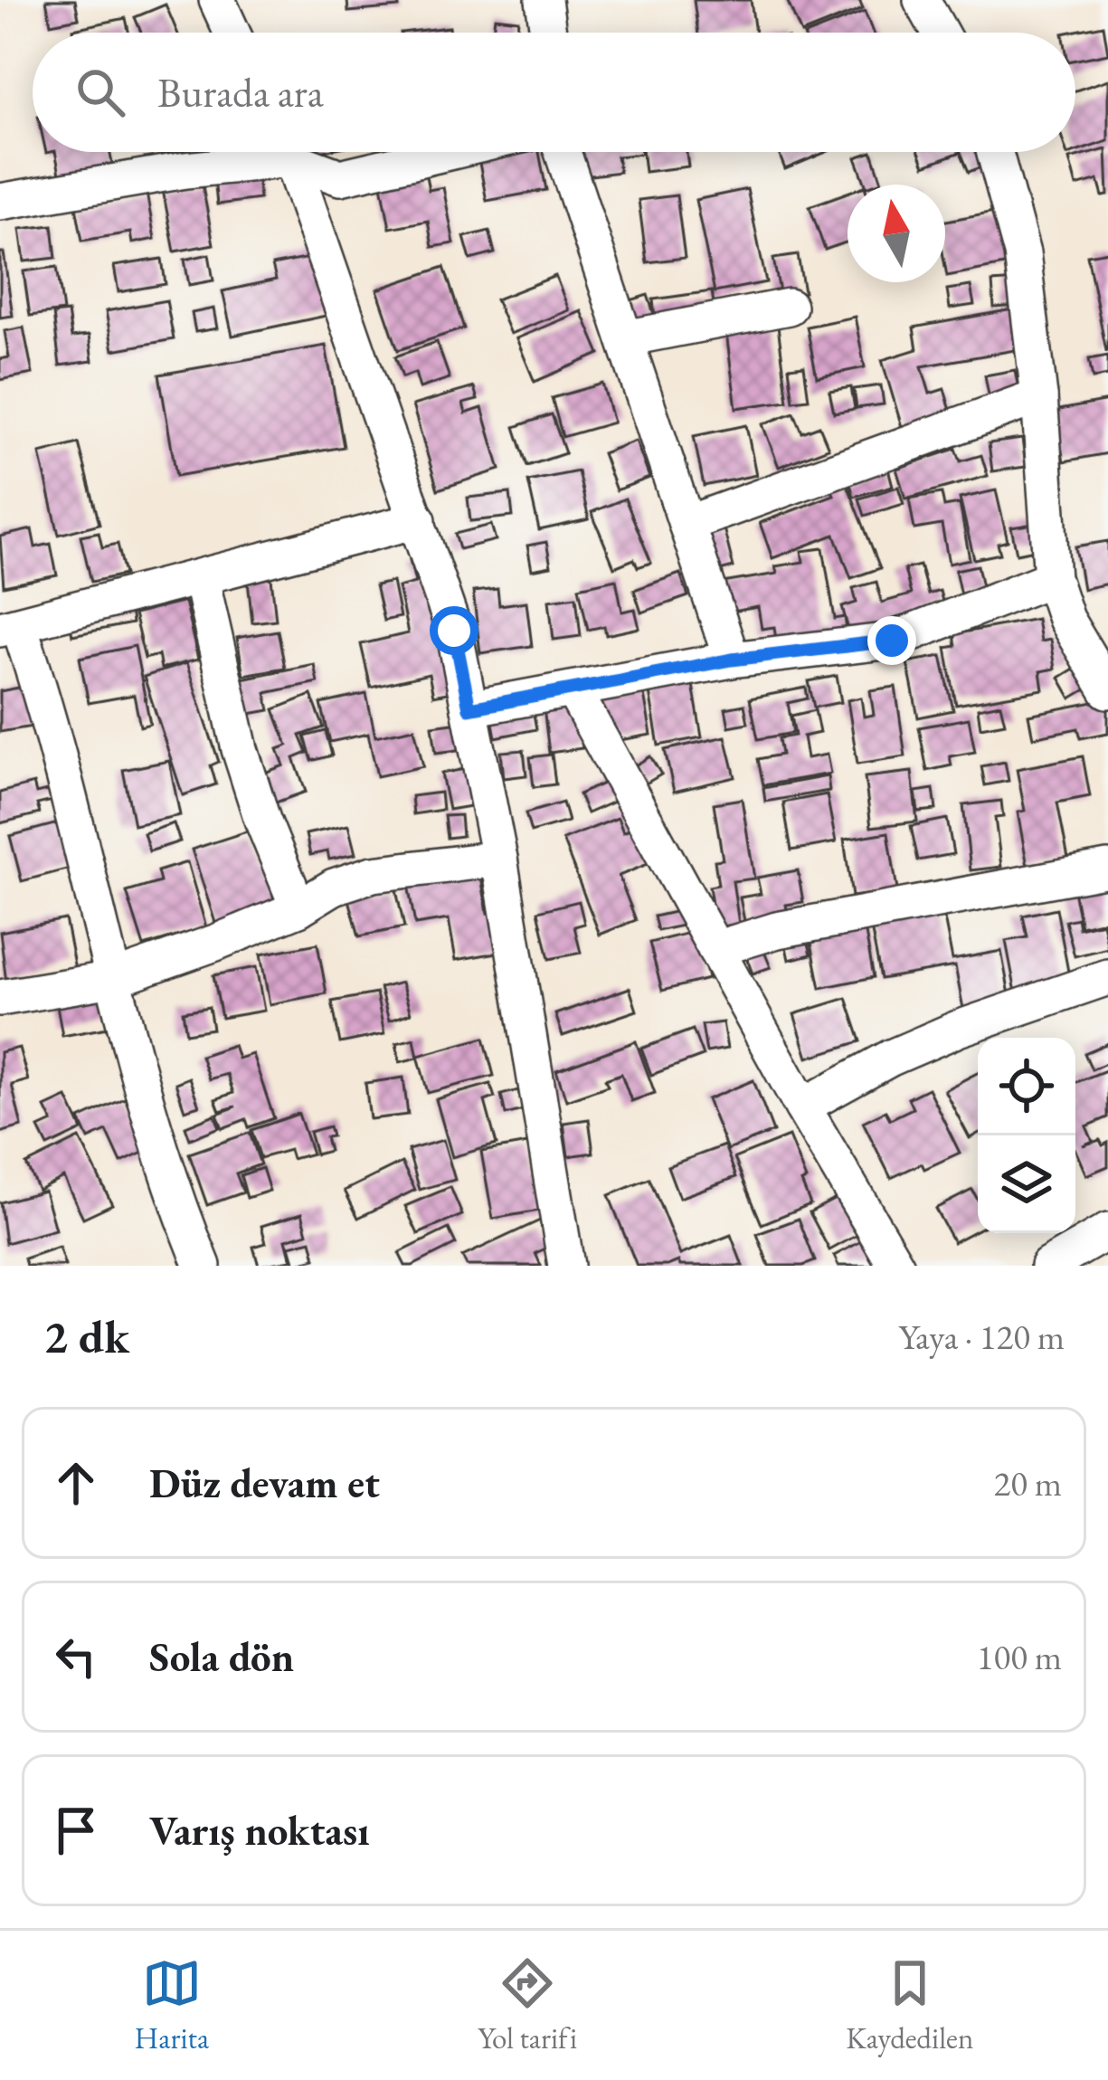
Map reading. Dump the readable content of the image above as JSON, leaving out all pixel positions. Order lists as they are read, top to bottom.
{
  "north": "top",
  "page": {
    "search": "Burada ara",
    "heading": ["2 dk", "Yaya · 120 m"],
    "list": [
      ["Düz devam et", "20 m"],
      ["Sola dön", "100 m"],
      "Varış noktası"
    ],
    "nav": ["Harita", "Yol tarifi", "Kaydedilen"]
  }
}
